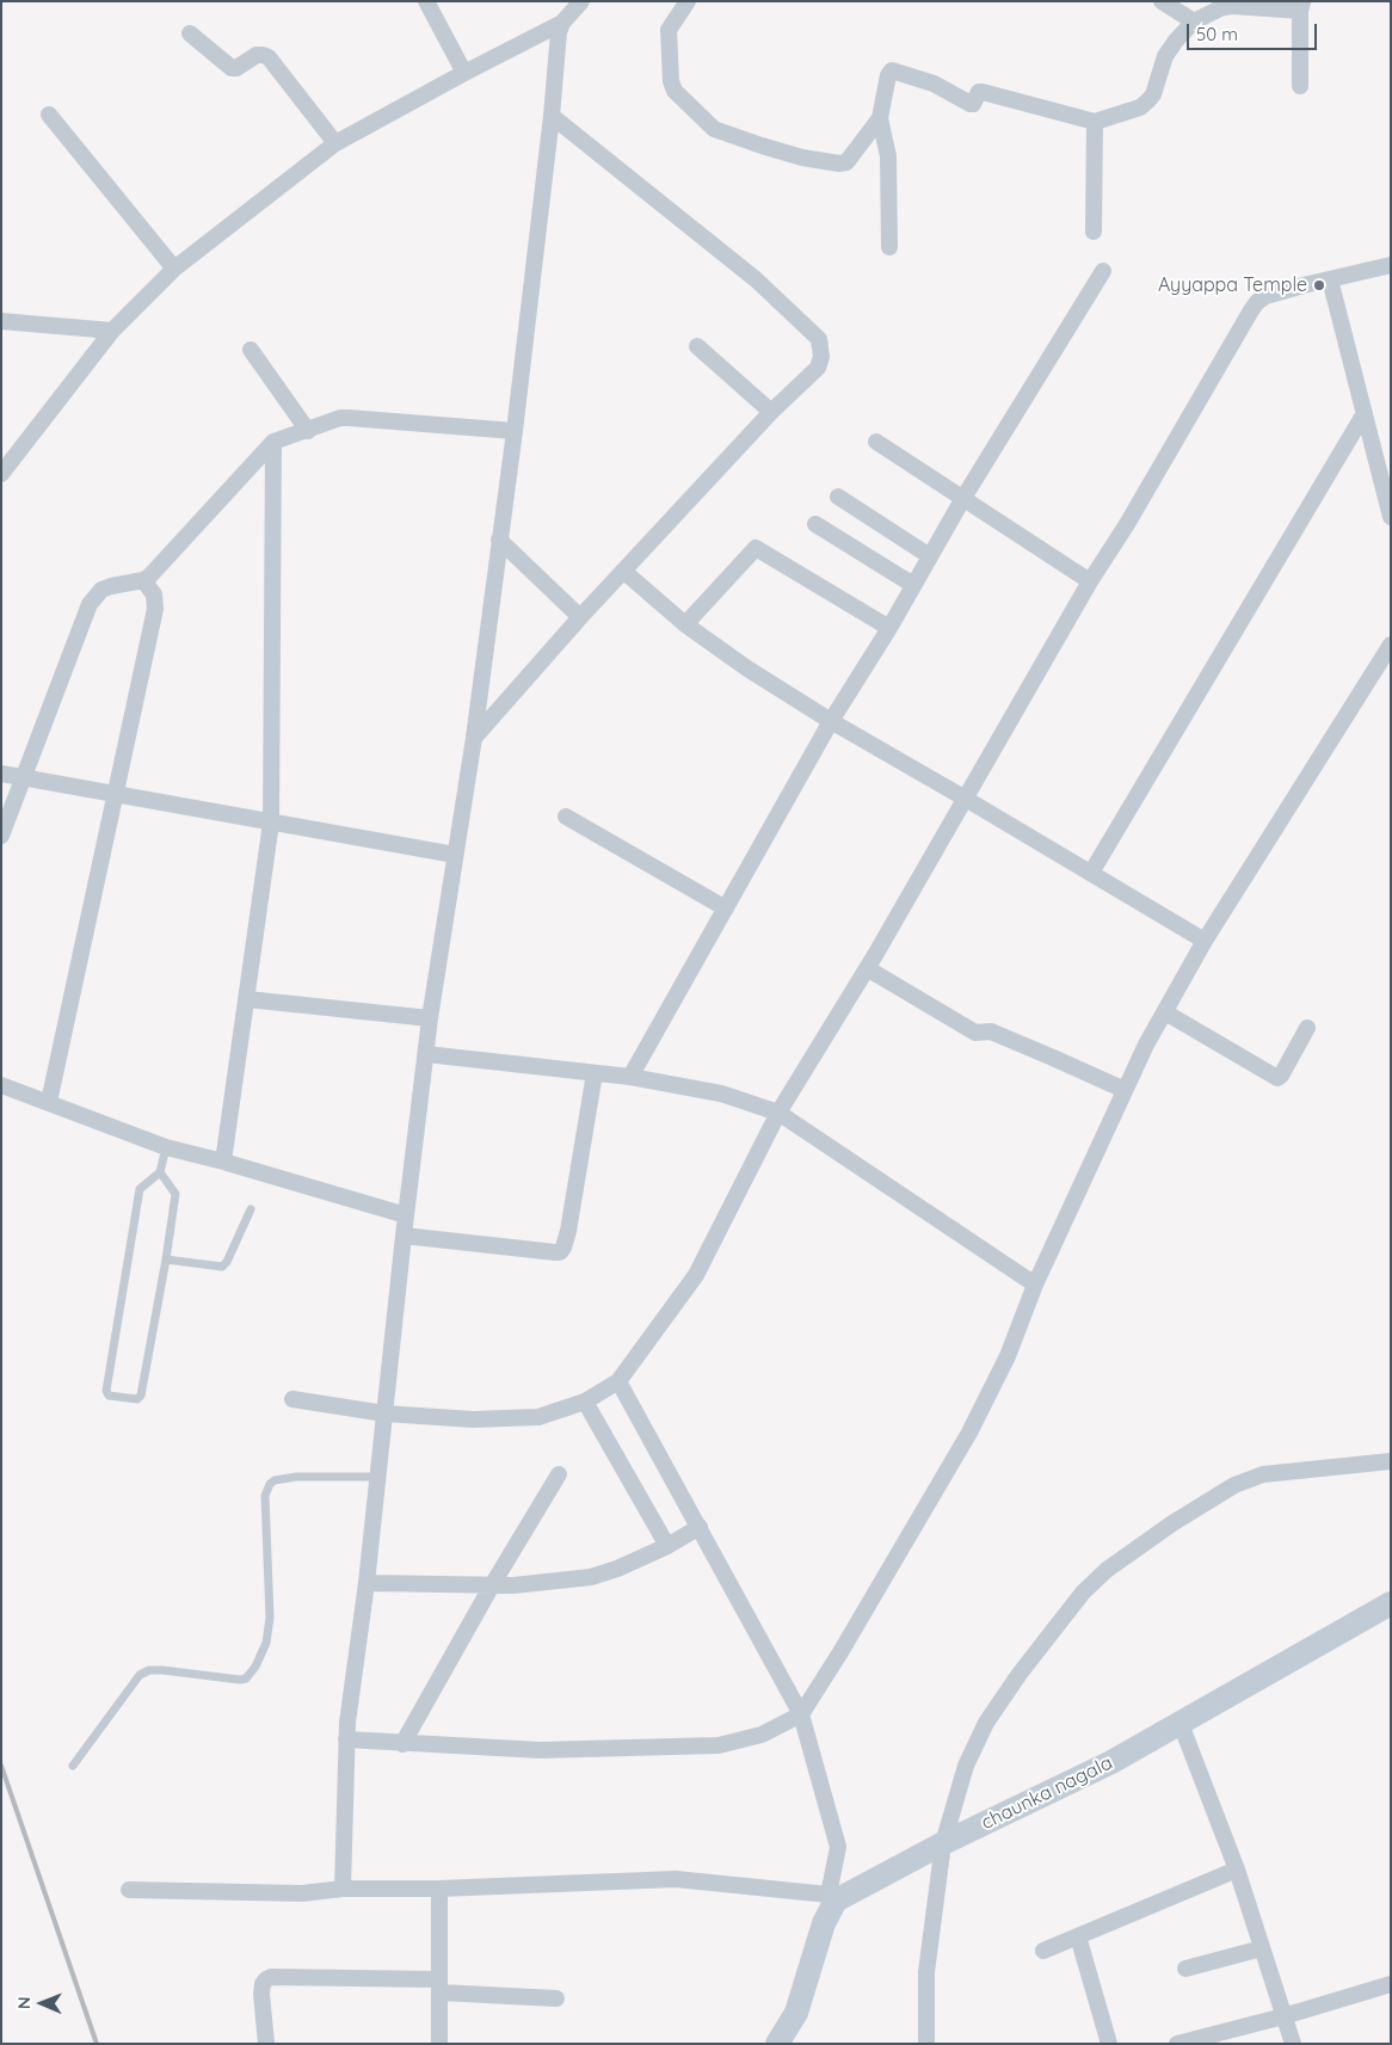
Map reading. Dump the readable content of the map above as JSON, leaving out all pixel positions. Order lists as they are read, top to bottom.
{
  "streets": {
    "main road": ["chaunka nagala"]
  },
  "places": ["Ayyappa Temple"],
  "scale_bar": "50 m",
  "north": "left"
}
